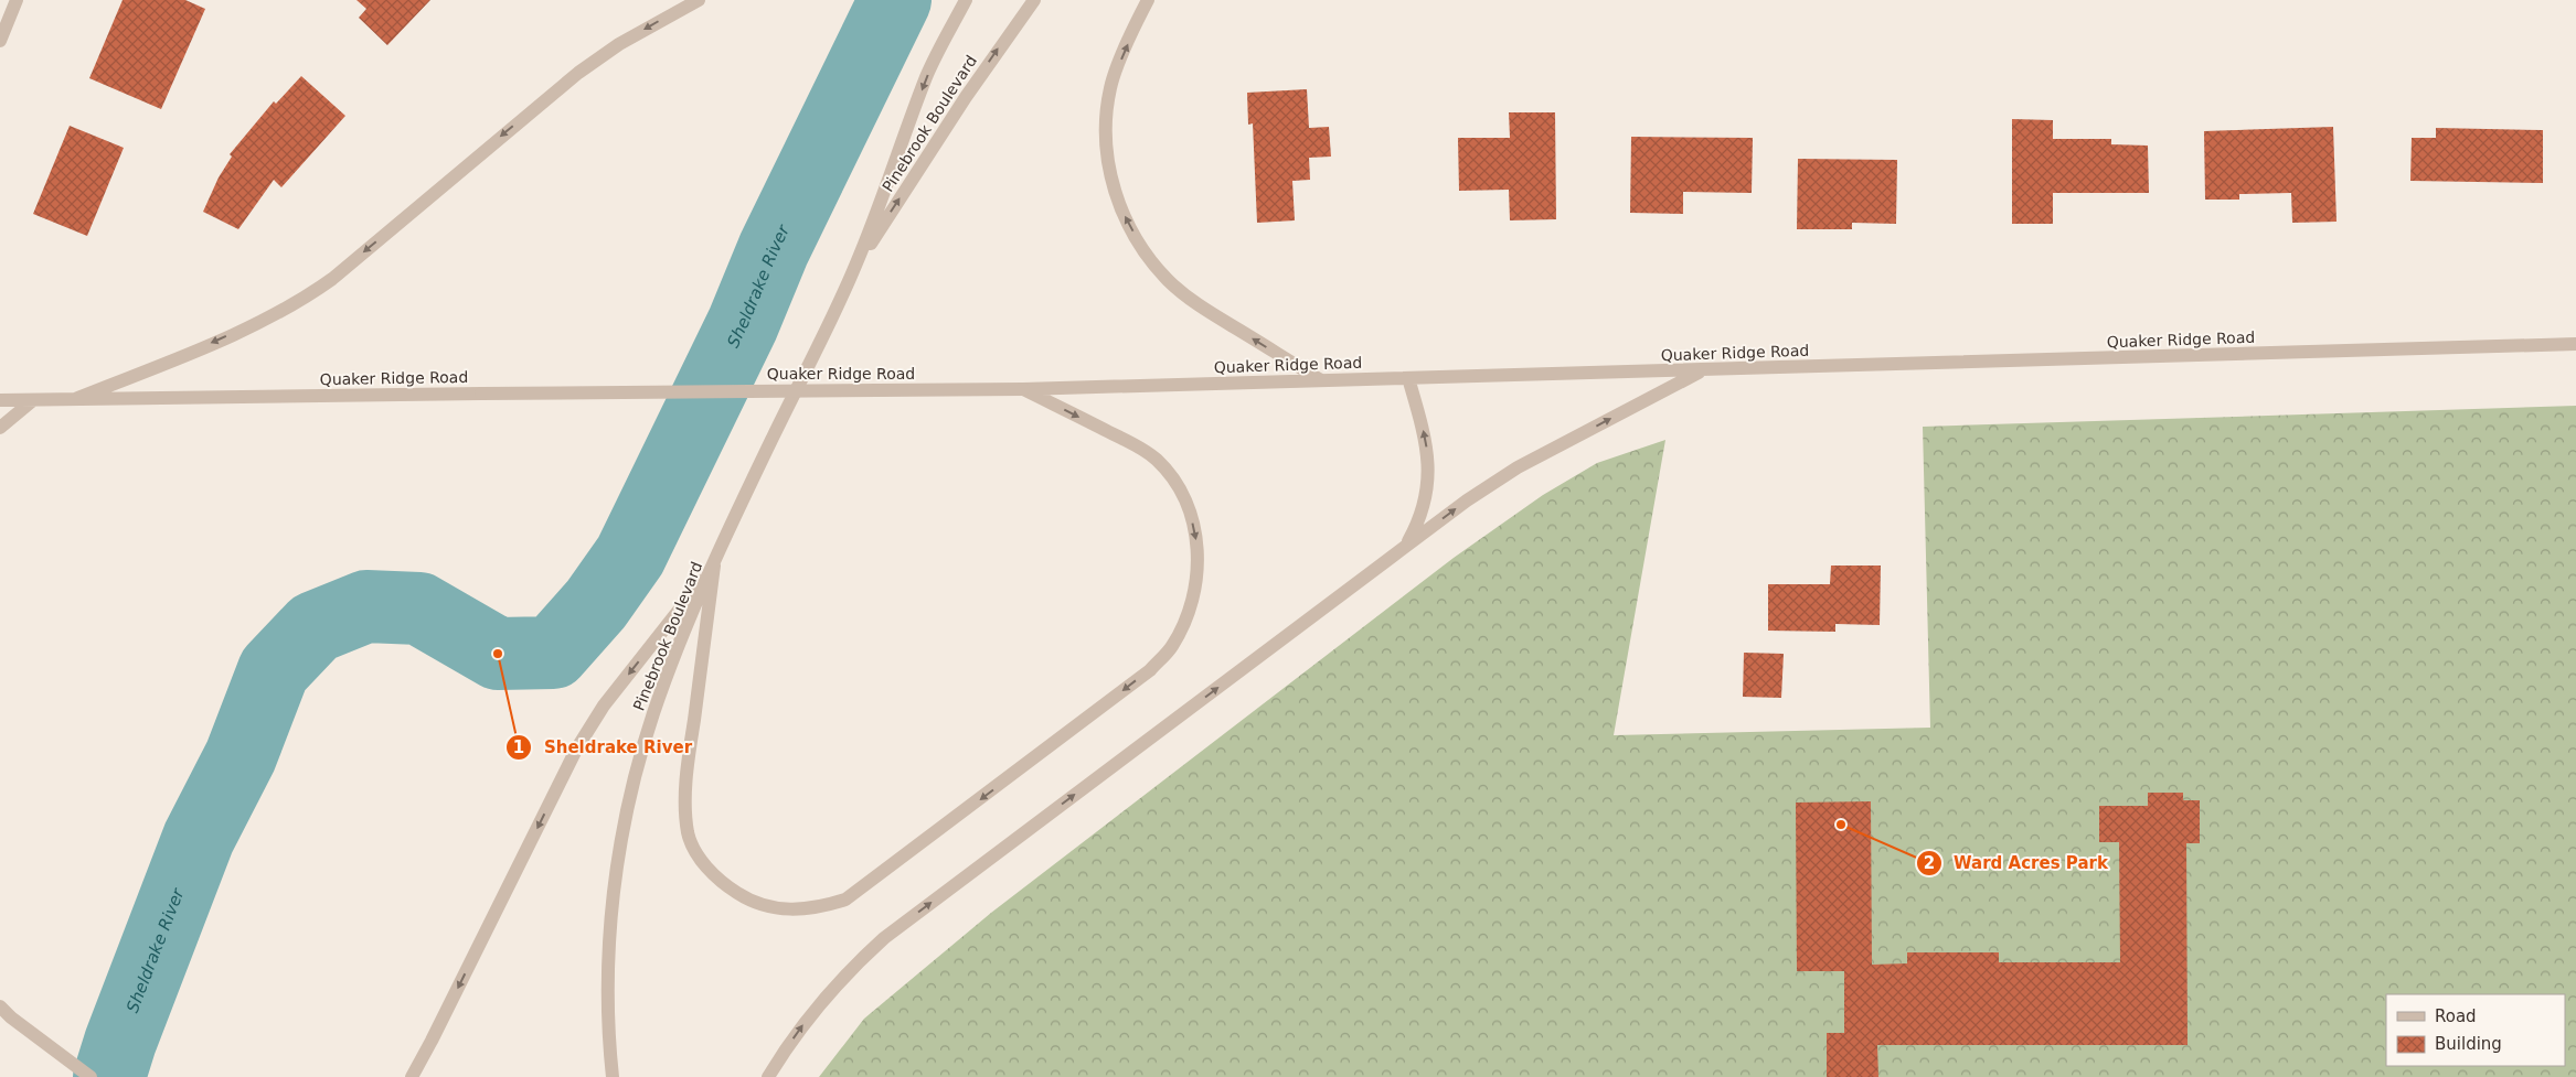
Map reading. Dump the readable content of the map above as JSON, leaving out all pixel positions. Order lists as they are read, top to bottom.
{
  "streets": {
    "street": ["Pinebrook Boulevard", "Quaker Ridge Road"]
  },
  "water": ["Sheldrake River"],
  "places": ["Sheldrake River", "Ward Acres Park"],
  "legend": ["Road", "Building"]
}
